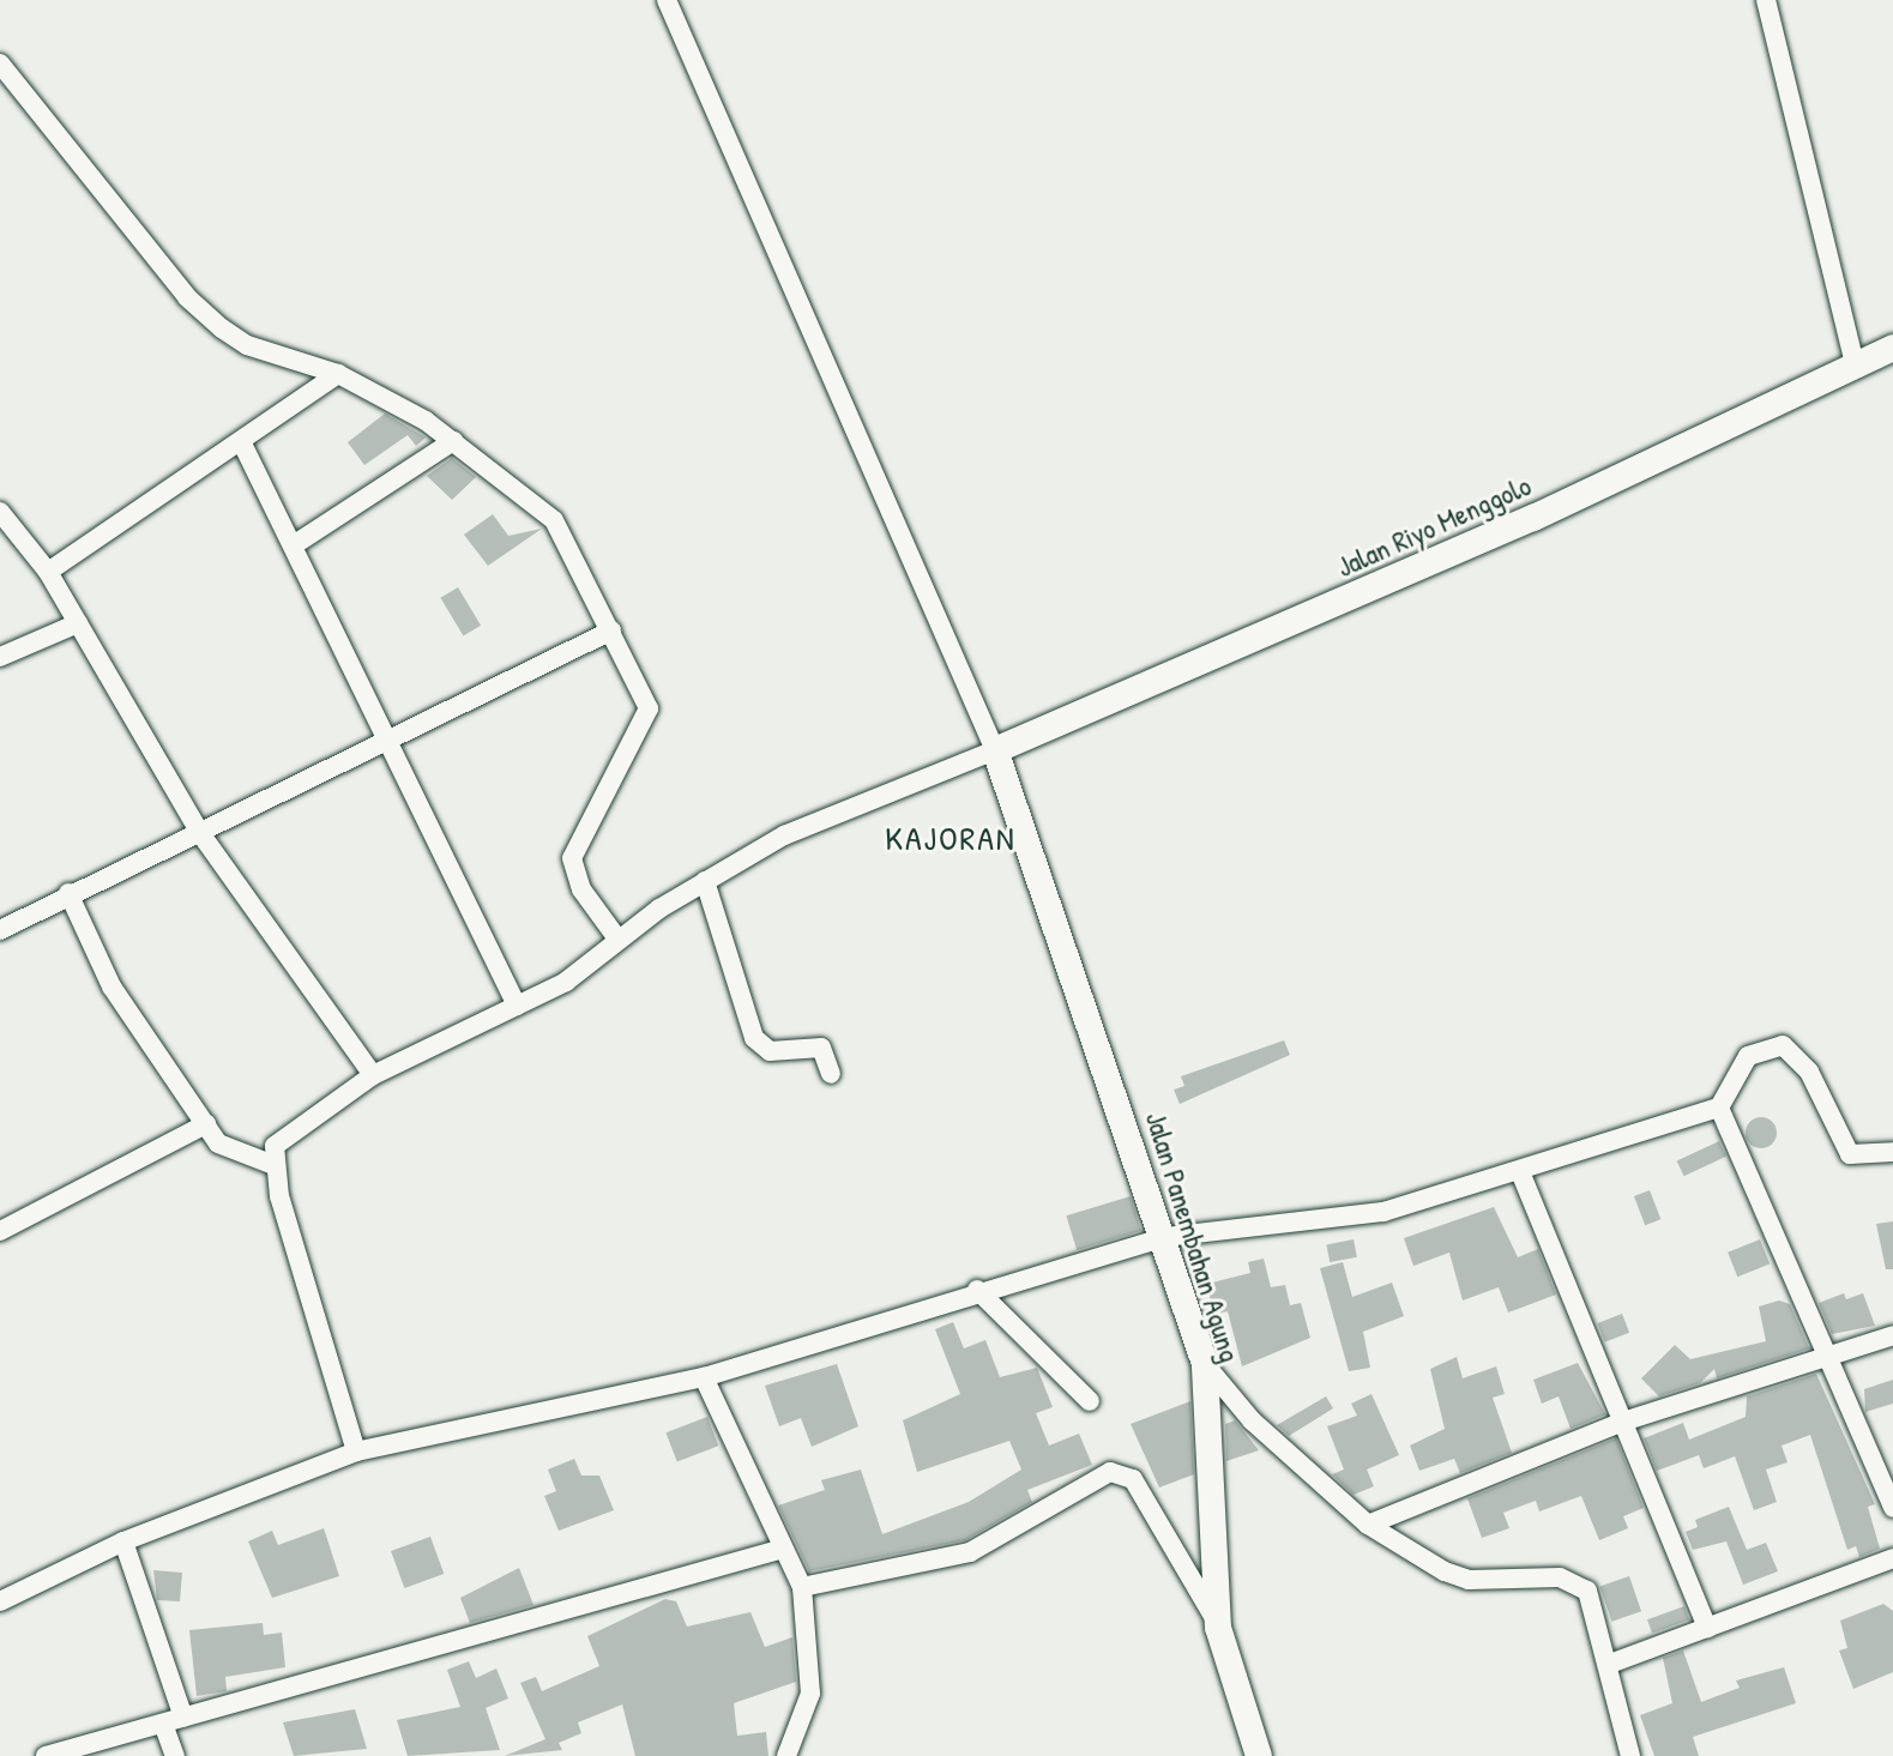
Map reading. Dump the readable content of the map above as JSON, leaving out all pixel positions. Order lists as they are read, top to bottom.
{
  "streets": {
    "street": ["Jalan Riyo Menggolo", "Jalan Panembahan Agung"]
  },
  "crossings": [
    ["Jalan Riyo Menggolo", "Jalan Panembahan Agung"]
  ],
  "districts": ["KAJORAN"]
}
